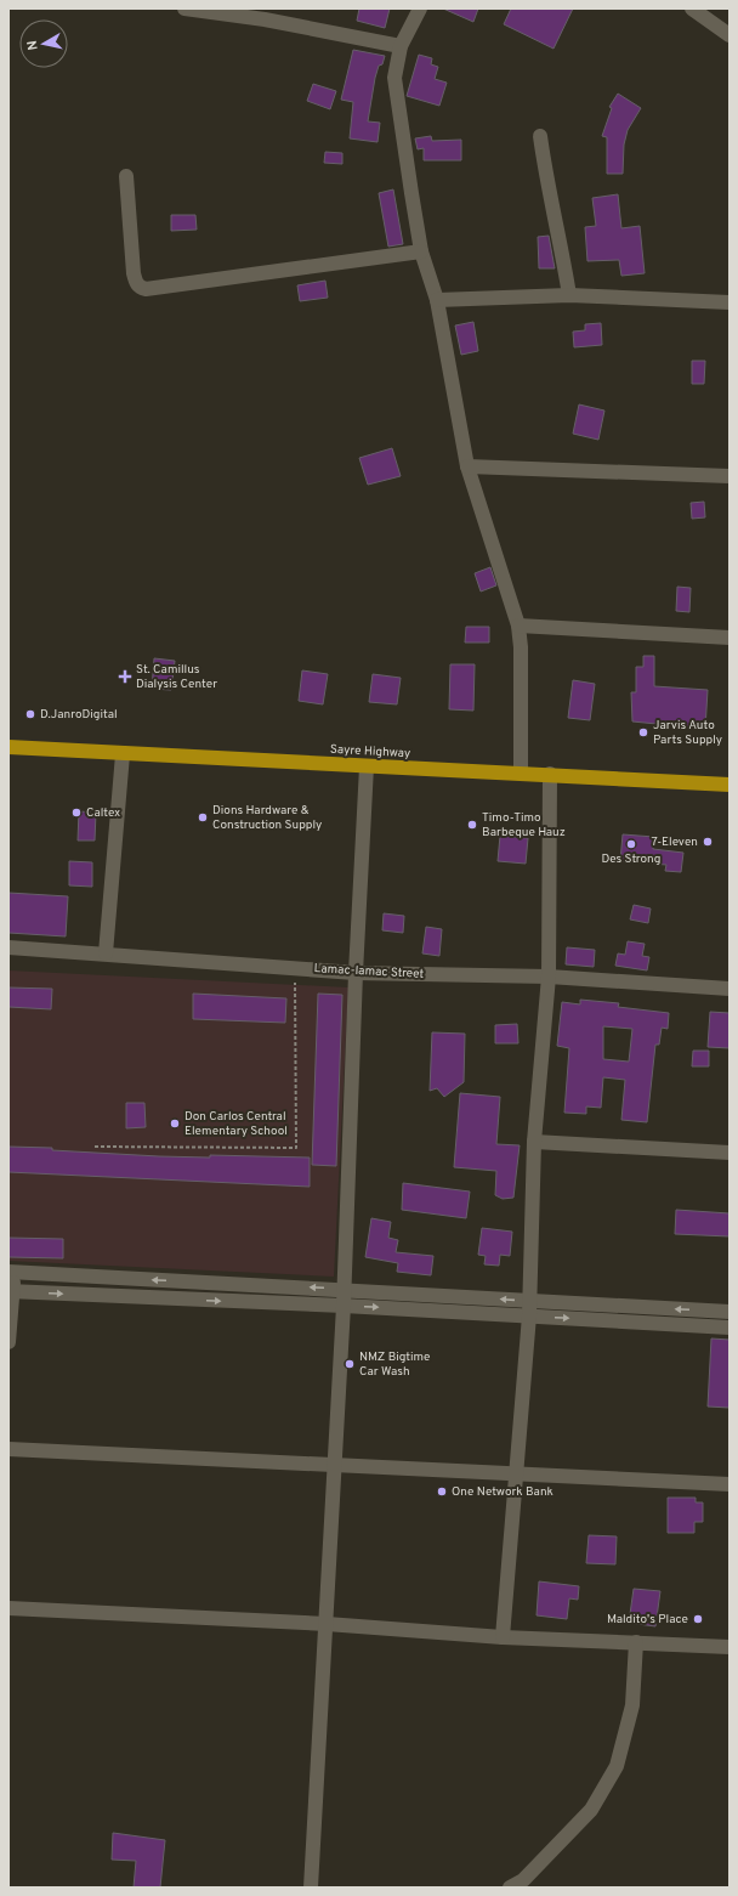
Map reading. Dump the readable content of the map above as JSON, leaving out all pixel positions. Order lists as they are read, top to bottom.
{
  "streets": {
    "highway": ["Sayre Highway"],
    "street": ["Lamac-lamac Street"]
  },
  "places": {
    "health": ["St. Camillus Dialysis Center"],
    "other": [
      "D.JanroDigital",
      "Jarvis Auto Parts Supply",
      "Caltex",
      "Dions Hardware & Construction Supply",
      "Timo-Timo Barbeque Hauz",
      "7-Eleven",
      "Des Strong",
      "Don Carlos Central Elementary School",
      "NMZ Bigtime Car Wash",
      "One Network Bank",
      "Maldito's Place"
    ]
  },
  "north": "left"
}
